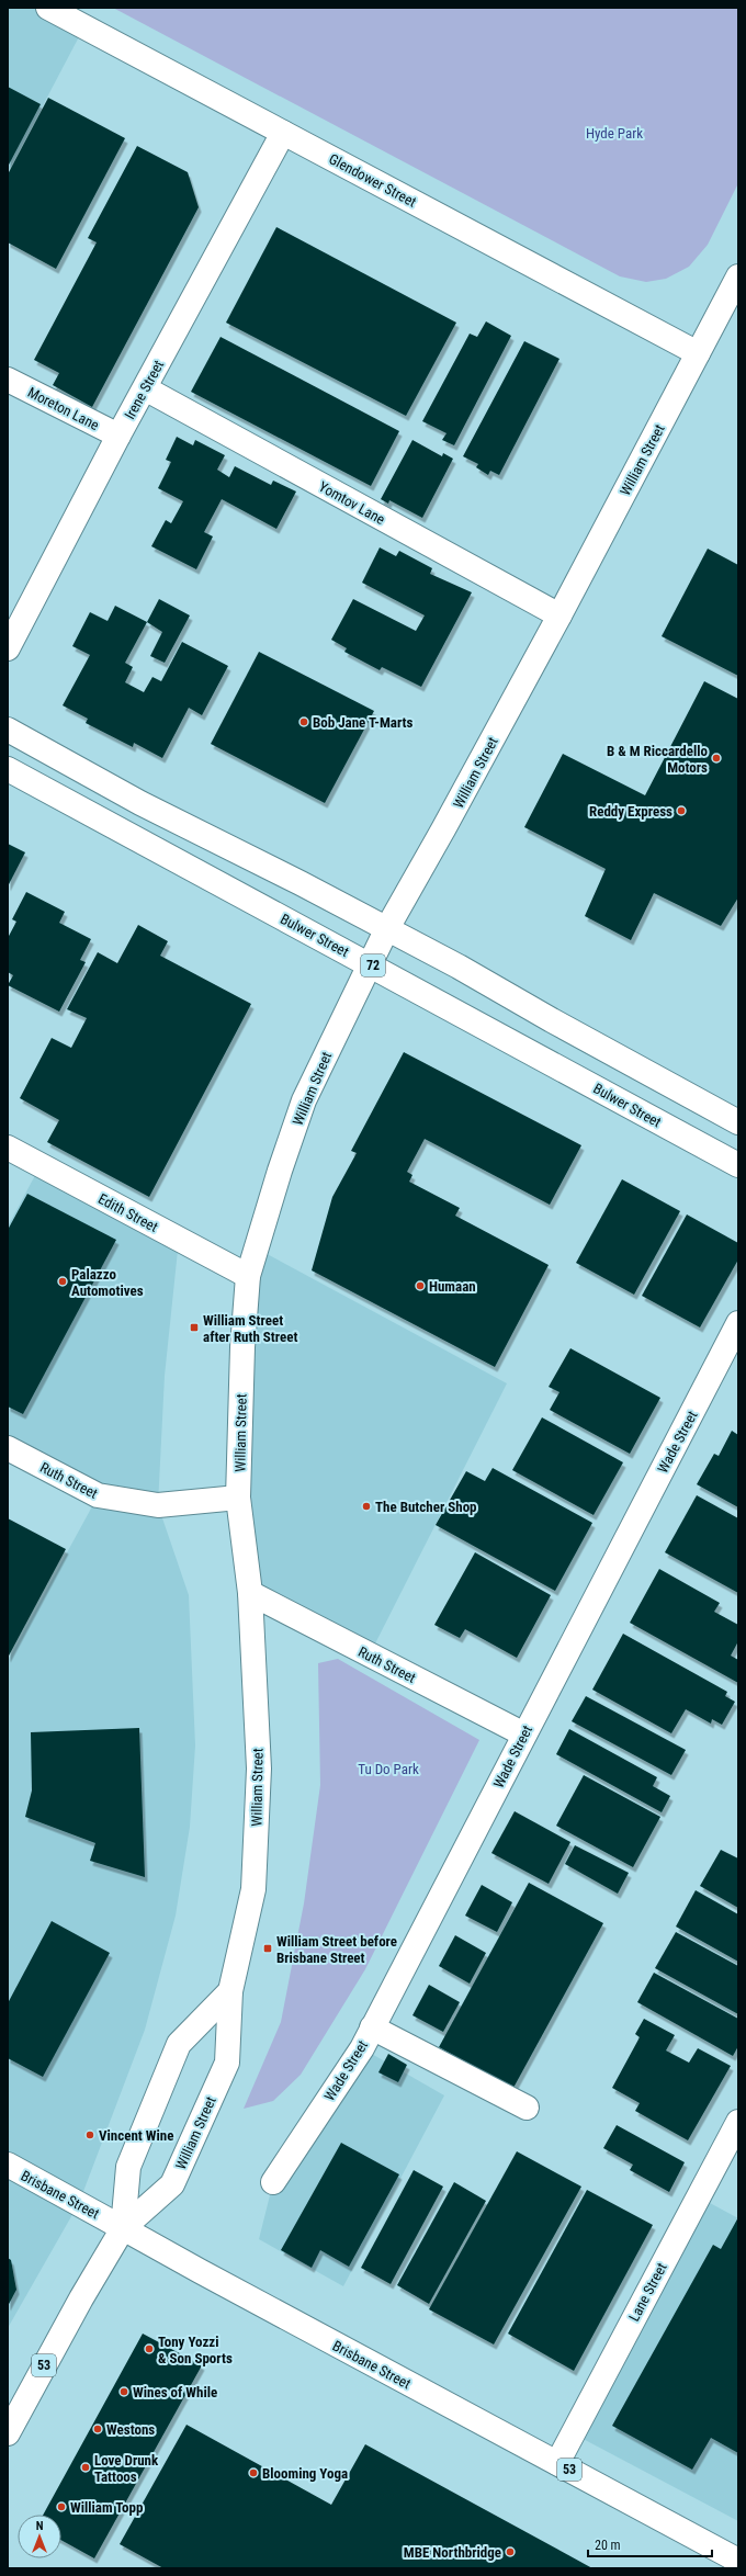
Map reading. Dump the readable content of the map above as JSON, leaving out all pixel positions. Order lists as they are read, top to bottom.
{
  "streets": {
    "main road": [
      "Glendower Street",
      "Irene Street",
      "Moreton Lane",
      "William Street",
      "Yomtov Lane",
      "Bulwer Street",
      "72",
      "Edith Street",
      "Wade Street",
      "Ruth Street",
      "Brisbane Street",
      "Lane Street",
      "53"
    ]
  },
  "crossings": [
    ["Glendower Street", "Irene Street"],
    ["Glendower Street", "William Street"],
    ["Irene Street", "Moreton Lane"],
    ["Irene Street", "Yomtov Lane"],
    ["William Street", "Yomtov Lane"],
    ["William Street", "Bulwer Street"],
    ["William Street", "Edith Street"],
    ["William Street", "Ruth Street"],
    ["William Street", "Brisbane Street"],
    ["Wade Street", "Ruth Street"],
    ["Brisbane Street", "Lane Street"]
  ],
  "parks": ["Hyde Park", "Tu Do Park"],
  "places": {
    "other": [
      "Bob Jane T-Marts",
      "B & M Riccardello Motors",
      "Reddy Express",
      "Palazzo Automotives",
      "Humaan",
      "The Butcher Shop",
      "Vincent Wine",
      "Tony Yozzi & Son Sports",
      "Wines of While",
      "Westons",
      "Love Drunk Tattoos",
      "Blooming Yoga",
      "William Topp",
      "MBE Northbridge"
    ],
    "transit": ["William Street after Ruth Street", "William Street before Brisbane Street"]
  },
  "scale_bar": "20 m",
  "north": "top"
}
